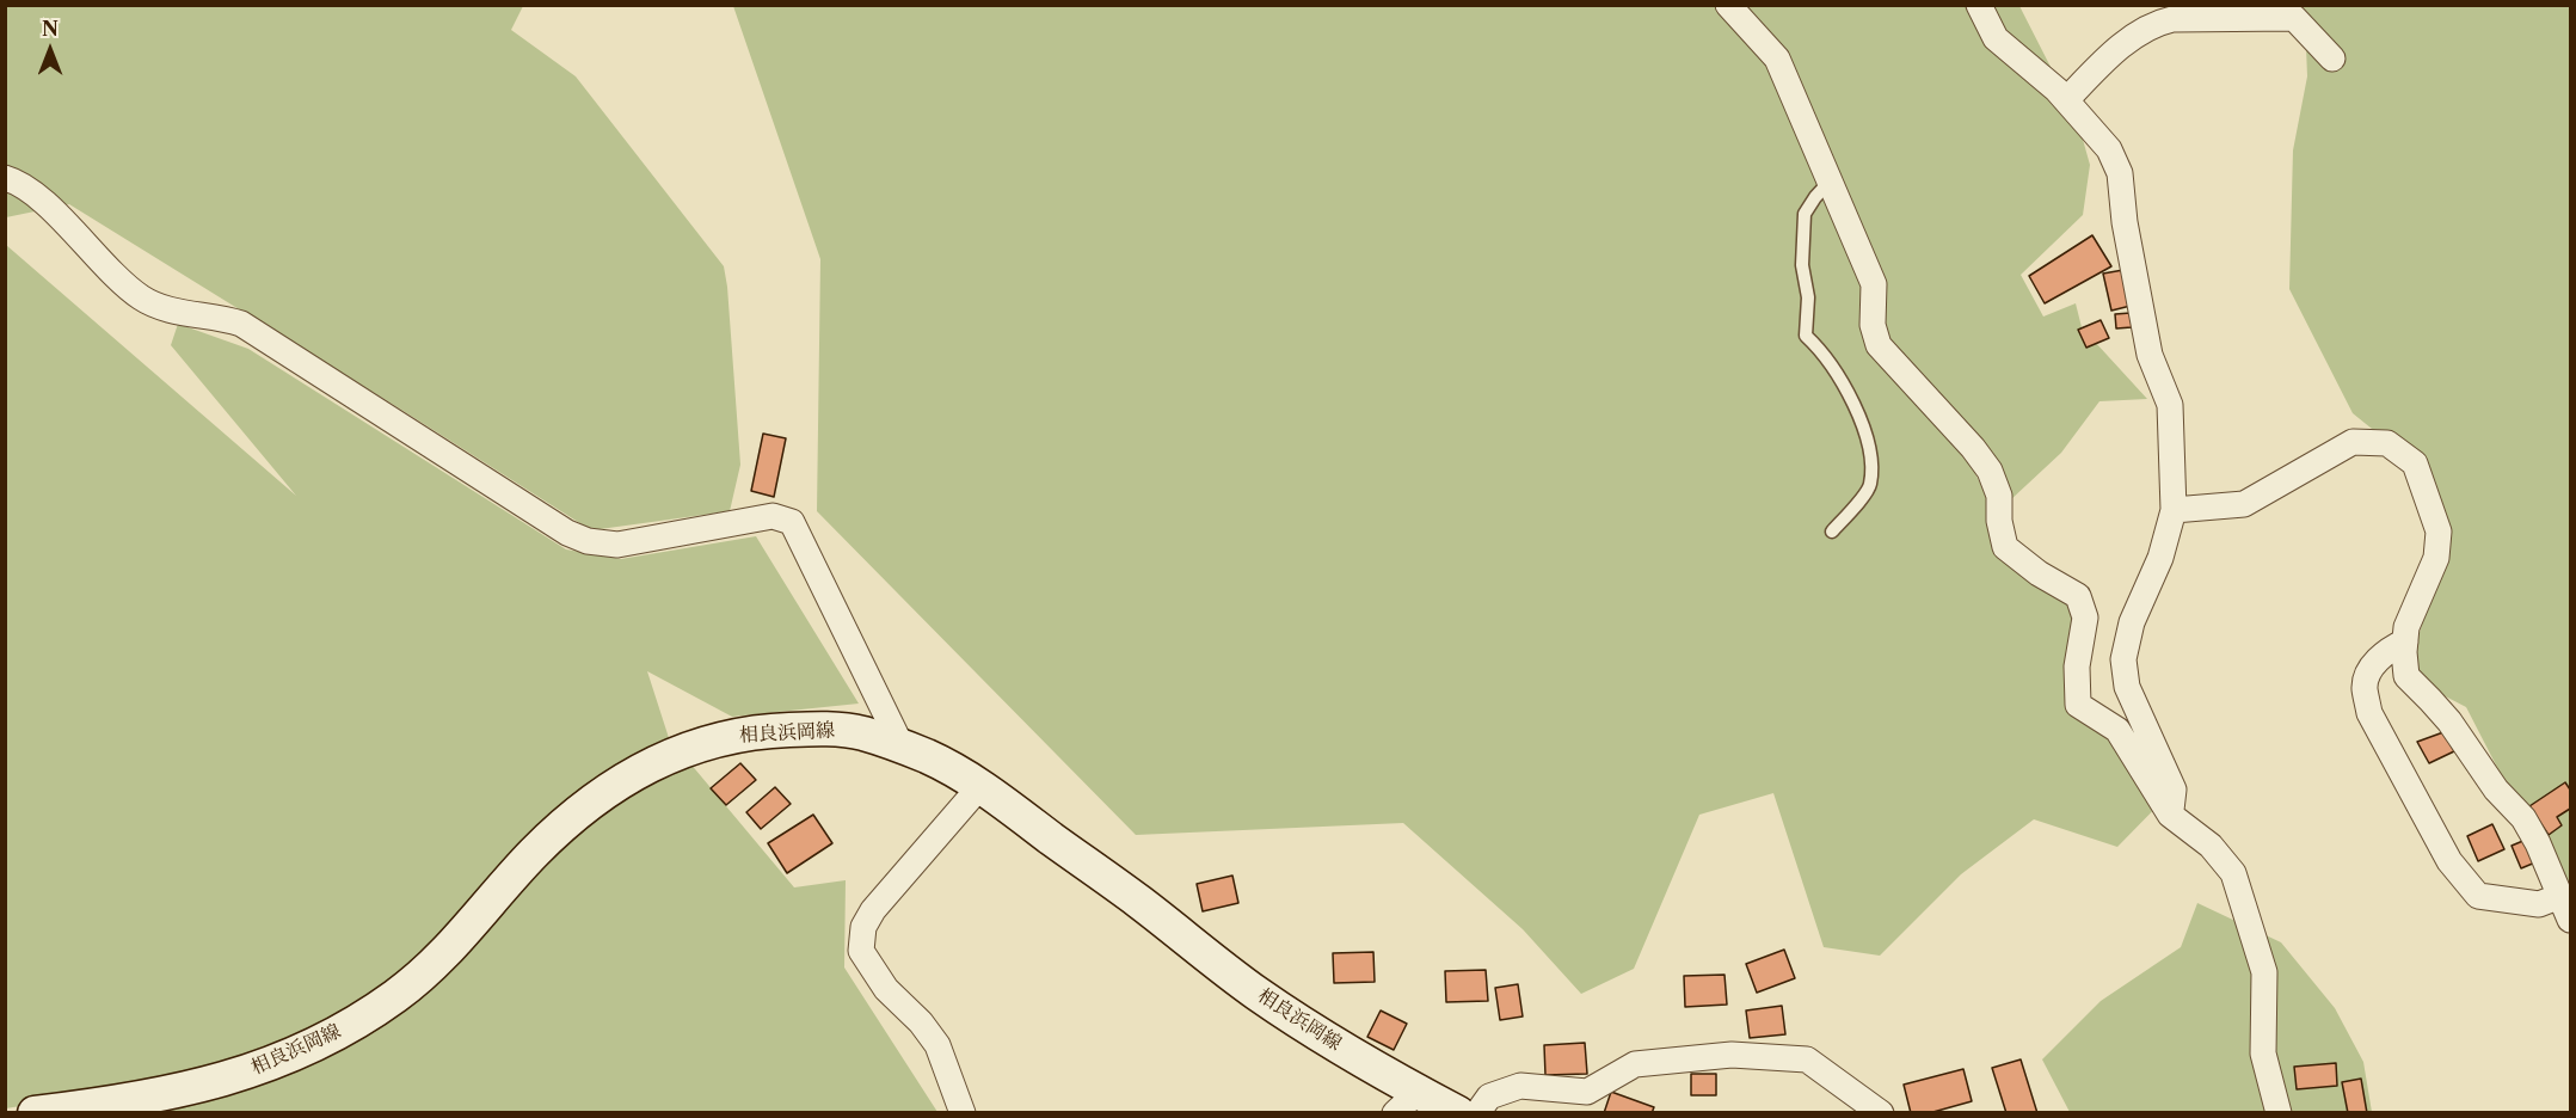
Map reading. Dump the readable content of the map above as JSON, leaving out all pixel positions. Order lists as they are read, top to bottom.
{
  "streets": {
    "main road": ["相良浜岡線"]
  },
  "north": "top"
}
